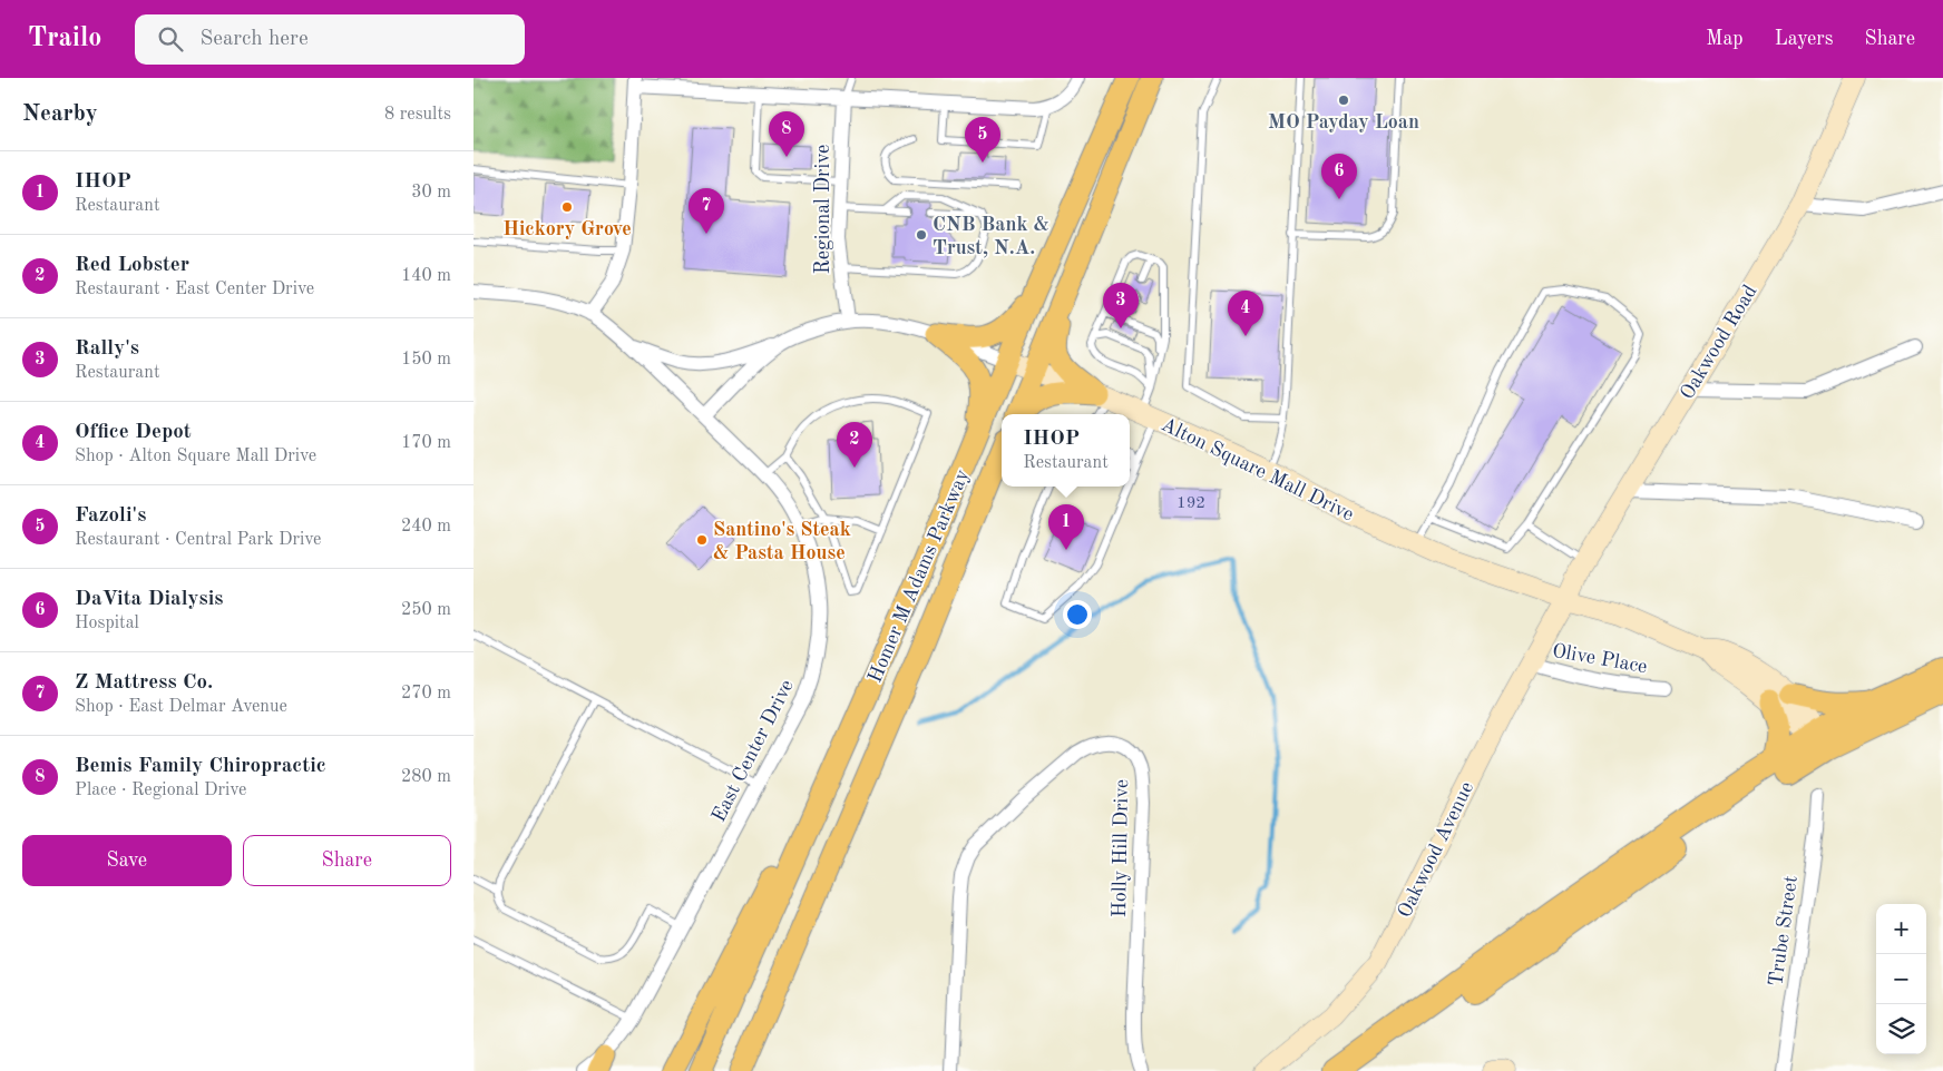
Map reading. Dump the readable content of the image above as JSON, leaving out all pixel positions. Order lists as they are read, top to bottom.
{
  "streets": {
    "main road": ["Homer M Adams Parkway"],
    "street": [
      "Regional Drive",
      "Oakwood Road",
      "Alton Square Mall Drive",
      "Olive Place",
      "East Center Drive",
      "Holly Hill Drive",
      "Oakwood Avenue",
      "Trube Street"
    ]
  },
  "crossings": [
    ["Regional Drive", "Alton Square Mall Drive"],
    ["Oakwood Road", "Alton Square Mall Drive"],
    ["Oakwood Road", "Oakwood Avenue"],
    ["Alton Square Mall Drive", "Homer M Adams Parkway"],
    ["Alton Square Mall Drive", "East Center Drive"],
    ["Alton Square Mall Drive", "Oakwood Avenue"],
    ["Olive Place", "Oakwood Avenue"]
  ],
  "places": [
    "MO Payday Loan",
    "Hickory Grove",
    "CNB Bank & Trust, N.A.",
    "Santino's Steak & Pasta House"
  ],
  "house_numbers": ["192"],
  "page": {
    "header": "Trailo",
    "search": "Search here",
    "nav": ["Map", "Layers", "Share"],
    "heading": ["Nearby", "8 results"],
    "pins": [
      "8",
      "5",
      "6",
      "7",
      "3",
      "4",
      "2",
      "1"
    ],
    "list": [
      {
        "mark": "1",
        "name": "IHOP",
        "note": "Restaurant",
        "value": "30 m"
      },
      {
        "mark": "2",
        "name": "Red Lobster",
        "note": "Restaurant · East Center Drive",
        "value": "140 m"
      },
      {
        "mark": "3",
        "name": "Rally's",
        "note": "Restaurant",
        "value": "150 m"
      },
      {
        "mark": "4",
        "name": "Office Depot",
        "note": "Shop · Alton Square Mall Drive",
        "value": "170 m"
      },
      {
        "mark": "5",
        "name": "Fazoli's",
        "note": "Restaurant · Central Park Drive",
        "value": "240 m"
      },
      {
        "mark": "6",
        "name": "DaVita Dialysis",
        "note": "Hospital",
        "value": "250 m"
      },
      {
        "mark": "7",
        "name": "Z Mattress Co.",
        "note": "Shop · East Delmar Avenue",
        "value": "270 m"
      },
      {
        "mark": "8",
        "name": "Bemis Family Chiropractic",
        "note": "Place · Regional Drive",
        "value": "280 m"
      }
    ],
    "popup": ["IHOP", "Restaurant"],
    "buttons": ["Save", "Share"],
    "map_buttons": ["+", "−"]
  }
}
